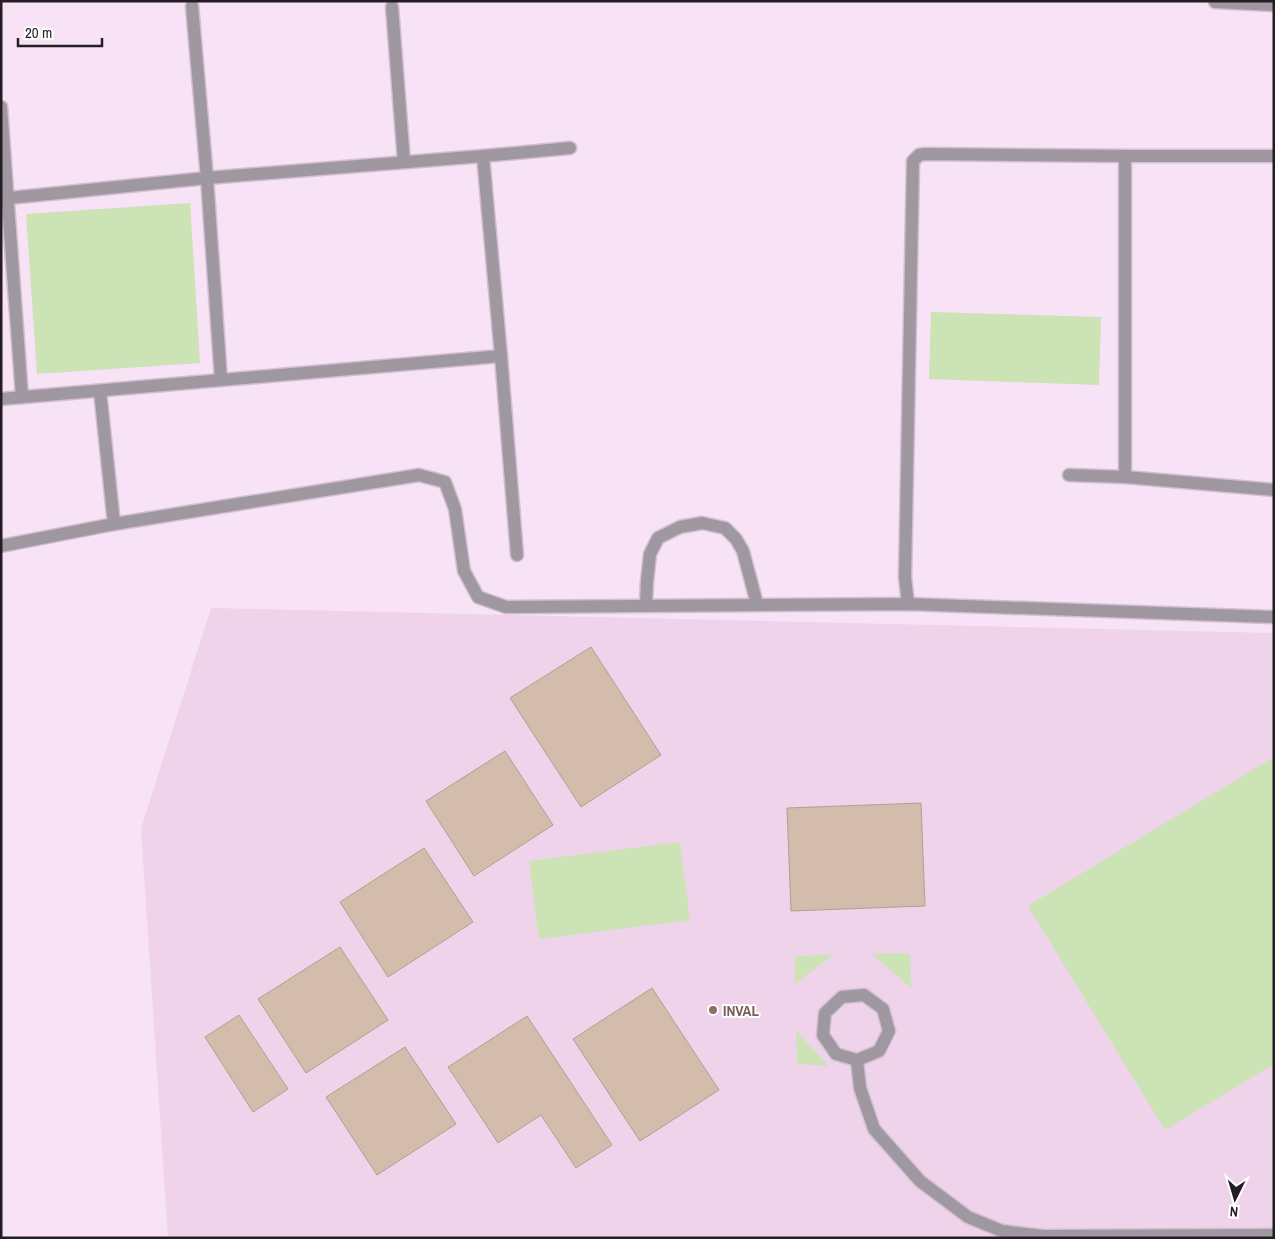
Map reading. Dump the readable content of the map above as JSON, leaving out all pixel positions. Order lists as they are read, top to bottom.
{
  "places": ["INVAL"],
  "scale_bar": "20 m",
  "north": "bottom"
}
